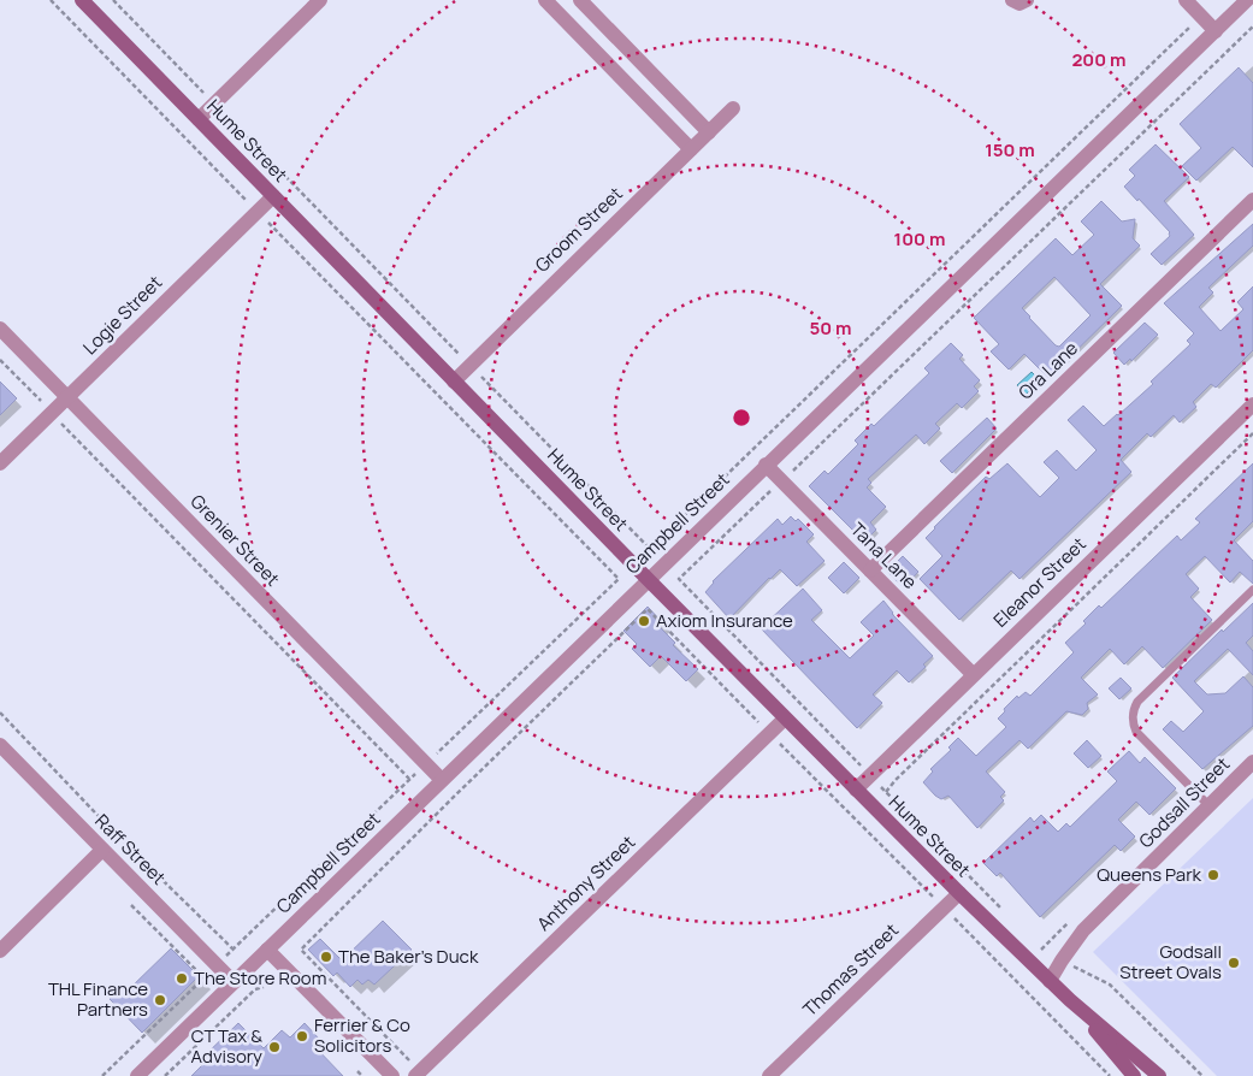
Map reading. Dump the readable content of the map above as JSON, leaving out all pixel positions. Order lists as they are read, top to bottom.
{
  "streets": {
    "street": [
      "Hume Street",
      "Groom Street",
      "Logie Street",
      "Ora Lane",
      "Campbell Street",
      "Grenier Street",
      "Tana Lane",
      "Eleanor Street",
      "Godsall Street",
      "Raff Street",
      "Anthony Street",
      "Thomas Street"
    ]
  },
  "crossings": [
    ["Hume Street", "Groom Street"],
    ["Hume Street", "Logie Street"],
    ["Hume Street", "Campbell Street"],
    ["Hume Street", "Eleanor Street"],
    ["Hume Street", "Godsall Street"],
    ["Hume Street", "Anthony Street"],
    ["Hume Street", "Thomas Street"],
    ["Logie Street", "Grenier Street"],
    ["Ora Lane", "Tana Lane"],
    ["Campbell Street", "Grenier Street"],
    ["Campbell Street", "Tana Lane"],
    ["Campbell Street", "Raff Street"],
    ["Tana Lane", "Eleanor Street"]
  ],
  "places": [
    "Axiom Insurance",
    "Queens Park",
    "The Baker's Duck",
    "Godsall Street Ovals",
    "The Store Room",
    "THL Finance Partners",
    "Ferrier & Co Solicitors",
    "CT Tax & Advisory"
  ],
  "rings": [
    "200 m",
    "150 m",
    "100 m",
    "50 m"
  ]
}
